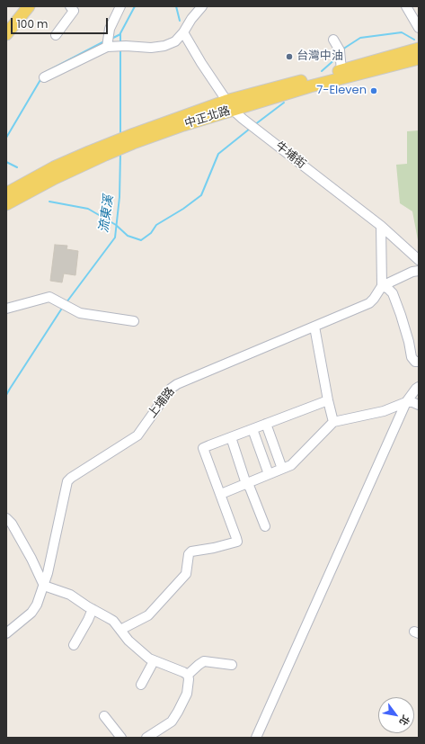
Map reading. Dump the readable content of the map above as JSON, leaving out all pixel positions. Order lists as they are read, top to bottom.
{
  "streets": {
    "main road": ["中正北路"],
    "street": ["牛埔街", "上埔路"]
  },
  "crossings": [
    ["中正北路", "牛埔街"]
  ],
  "water": ["流東溪"],
  "places": ["台灣中油", "7-Eleven"],
  "scale_bar": "100 m",
  "north": "bottom right"
}
